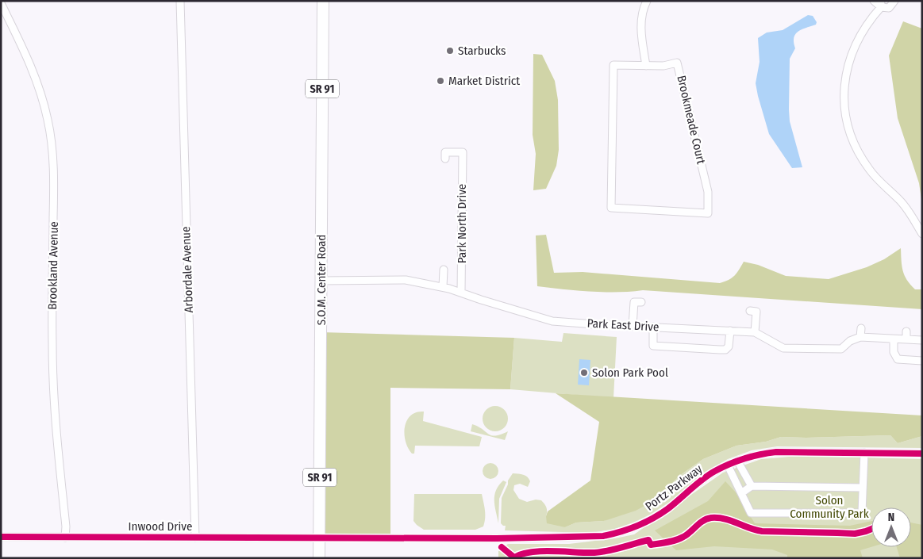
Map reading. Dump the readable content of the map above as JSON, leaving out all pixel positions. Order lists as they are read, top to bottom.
{
  "streets": {
    "main road": ["SR 91", "S.O.M. Center Road"],
    "street": [
      "Brookmeade Court",
      "Park North Drive",
      "Brookland Avenue",
      "Arbordale Avenue",
      "Park East Drive",
      "Portz Parkway",
      "Inwood Drive"
    ]
  },
  "crossings": [
    ["Park North Drive", "Park East Drive"],
    ["Brookland Avenue", "Inwood Drive"],
    ["Arbordale Avenue", "Inwood Drive"],
    ["S.O.M. Center Road", "Park East Drive"],
    ["S.O.M. Center Road", "Portz Parkway"],
    ["S.O.M. Center Road", "Inwood Drive"],
    ["Portz Parkway", "Inwood Drive"]
  ],
  "parks": ["Solon Community Park"],
  "places": ["Starbucks", "Market District", "Solon Park Pool"],
  "north": "top"
}
